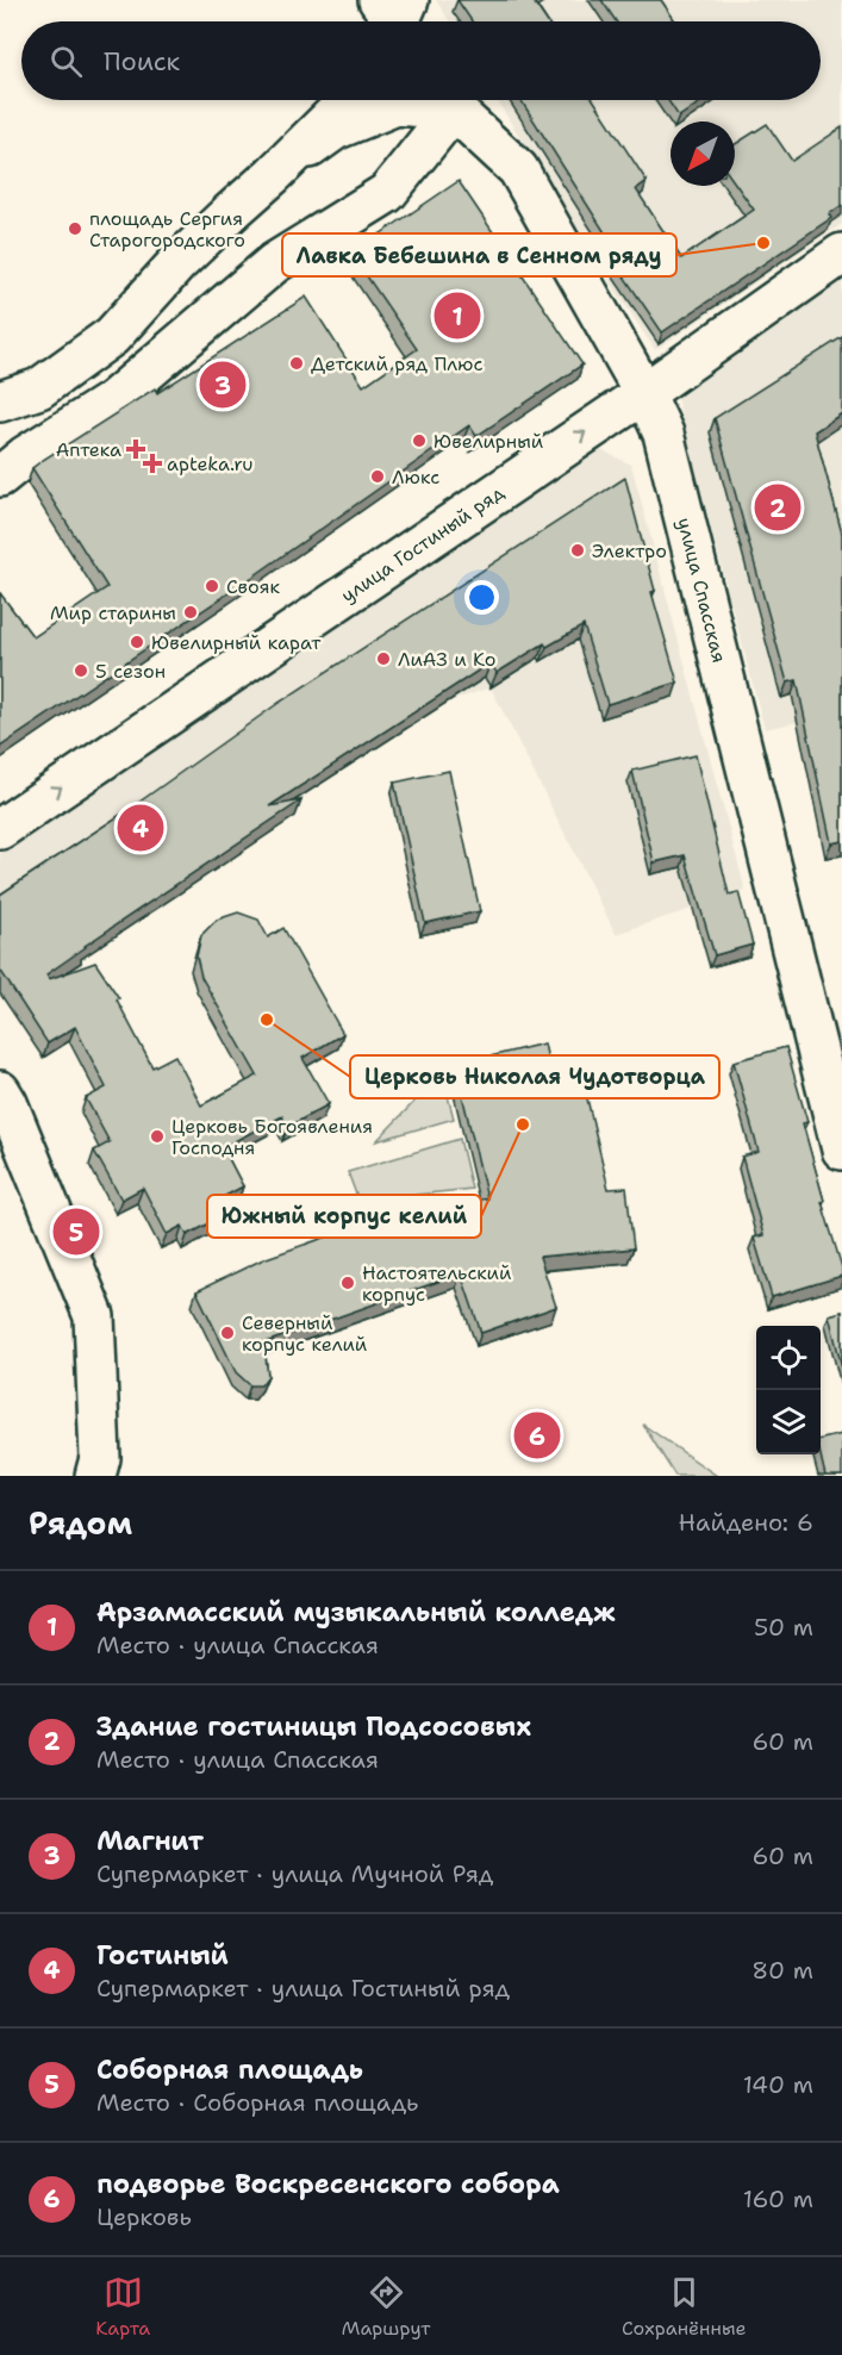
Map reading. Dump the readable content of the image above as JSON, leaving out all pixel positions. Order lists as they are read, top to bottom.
{
  "streets": {
    "street": ["улица Гостиный ряд", "улица Спасская"]
  },
  "crossings": [
    ["улица Гостиный ряд", "улица Спасская"]
  ],
  "places": {
    "other": [
      "площадь Сергия Старогородского",
      "Лавка Бебешина в Сенном ряду",
      "Детский ряд Плюс",
      "Ювелирный",
      "Люкс",
      "Электро",
      "Свояк",
      "Мир старины",
      "Ювелирный карат",
      "ЛиАЗ и Ко",
      "5 сезон",
      "Церковь Николая Чудотворца",
      "Южный корпус келий",
      "Церковь Богоявления Господня",
      "Настоятельский корпус",
      "Северный корпус келий"
    ],
    "health": ["Аптека", "apteka.ru"]
  },
  "north": "bottom left",
  "page": {
    "search": "Поиск",
    "pins": [
      "1",
      "3",
      "2",
      "4",
      "5",
      "6"
    ],
    "heading": ["Рядом", "Найдено: 6"],
    "list": [
      {
        "mark": "1",
        "name": "Арзамасский музыкальный колледж",
        "note": "Место · улица Спасская",
        "value": "50 m"
      },
      {
        "mark": "2",
        "name": "Здание гостиницы Подсосовых",
        "note": "Место · улица Спасская",
        "value": "60 m"
      },
      {
        "mark": "3",
        "name": "Магнит",
        "note": "Супермаркет · улица Мучной Ряд",
        "value": "60 m"
      },
      {
        "mark": "4",
        "name": "Гостиный",
        "note": "Супермаркет · улица Гостиный ряд",
        "value": "80 m"
      },
      {
        "mark": "5",
        "name": "Соборная площадь",
        "note": "Место · Соборная площадь",
        "value": "140 m"
      },
      {
        "mark": "6",
        "name": "подворье Воскресенского собора",
        "note": "Церковь",
        "value": "160 m"
      }
    ],
    "nav": ["Карта", "Маршрут", "Сохранённые"]
  }
}
